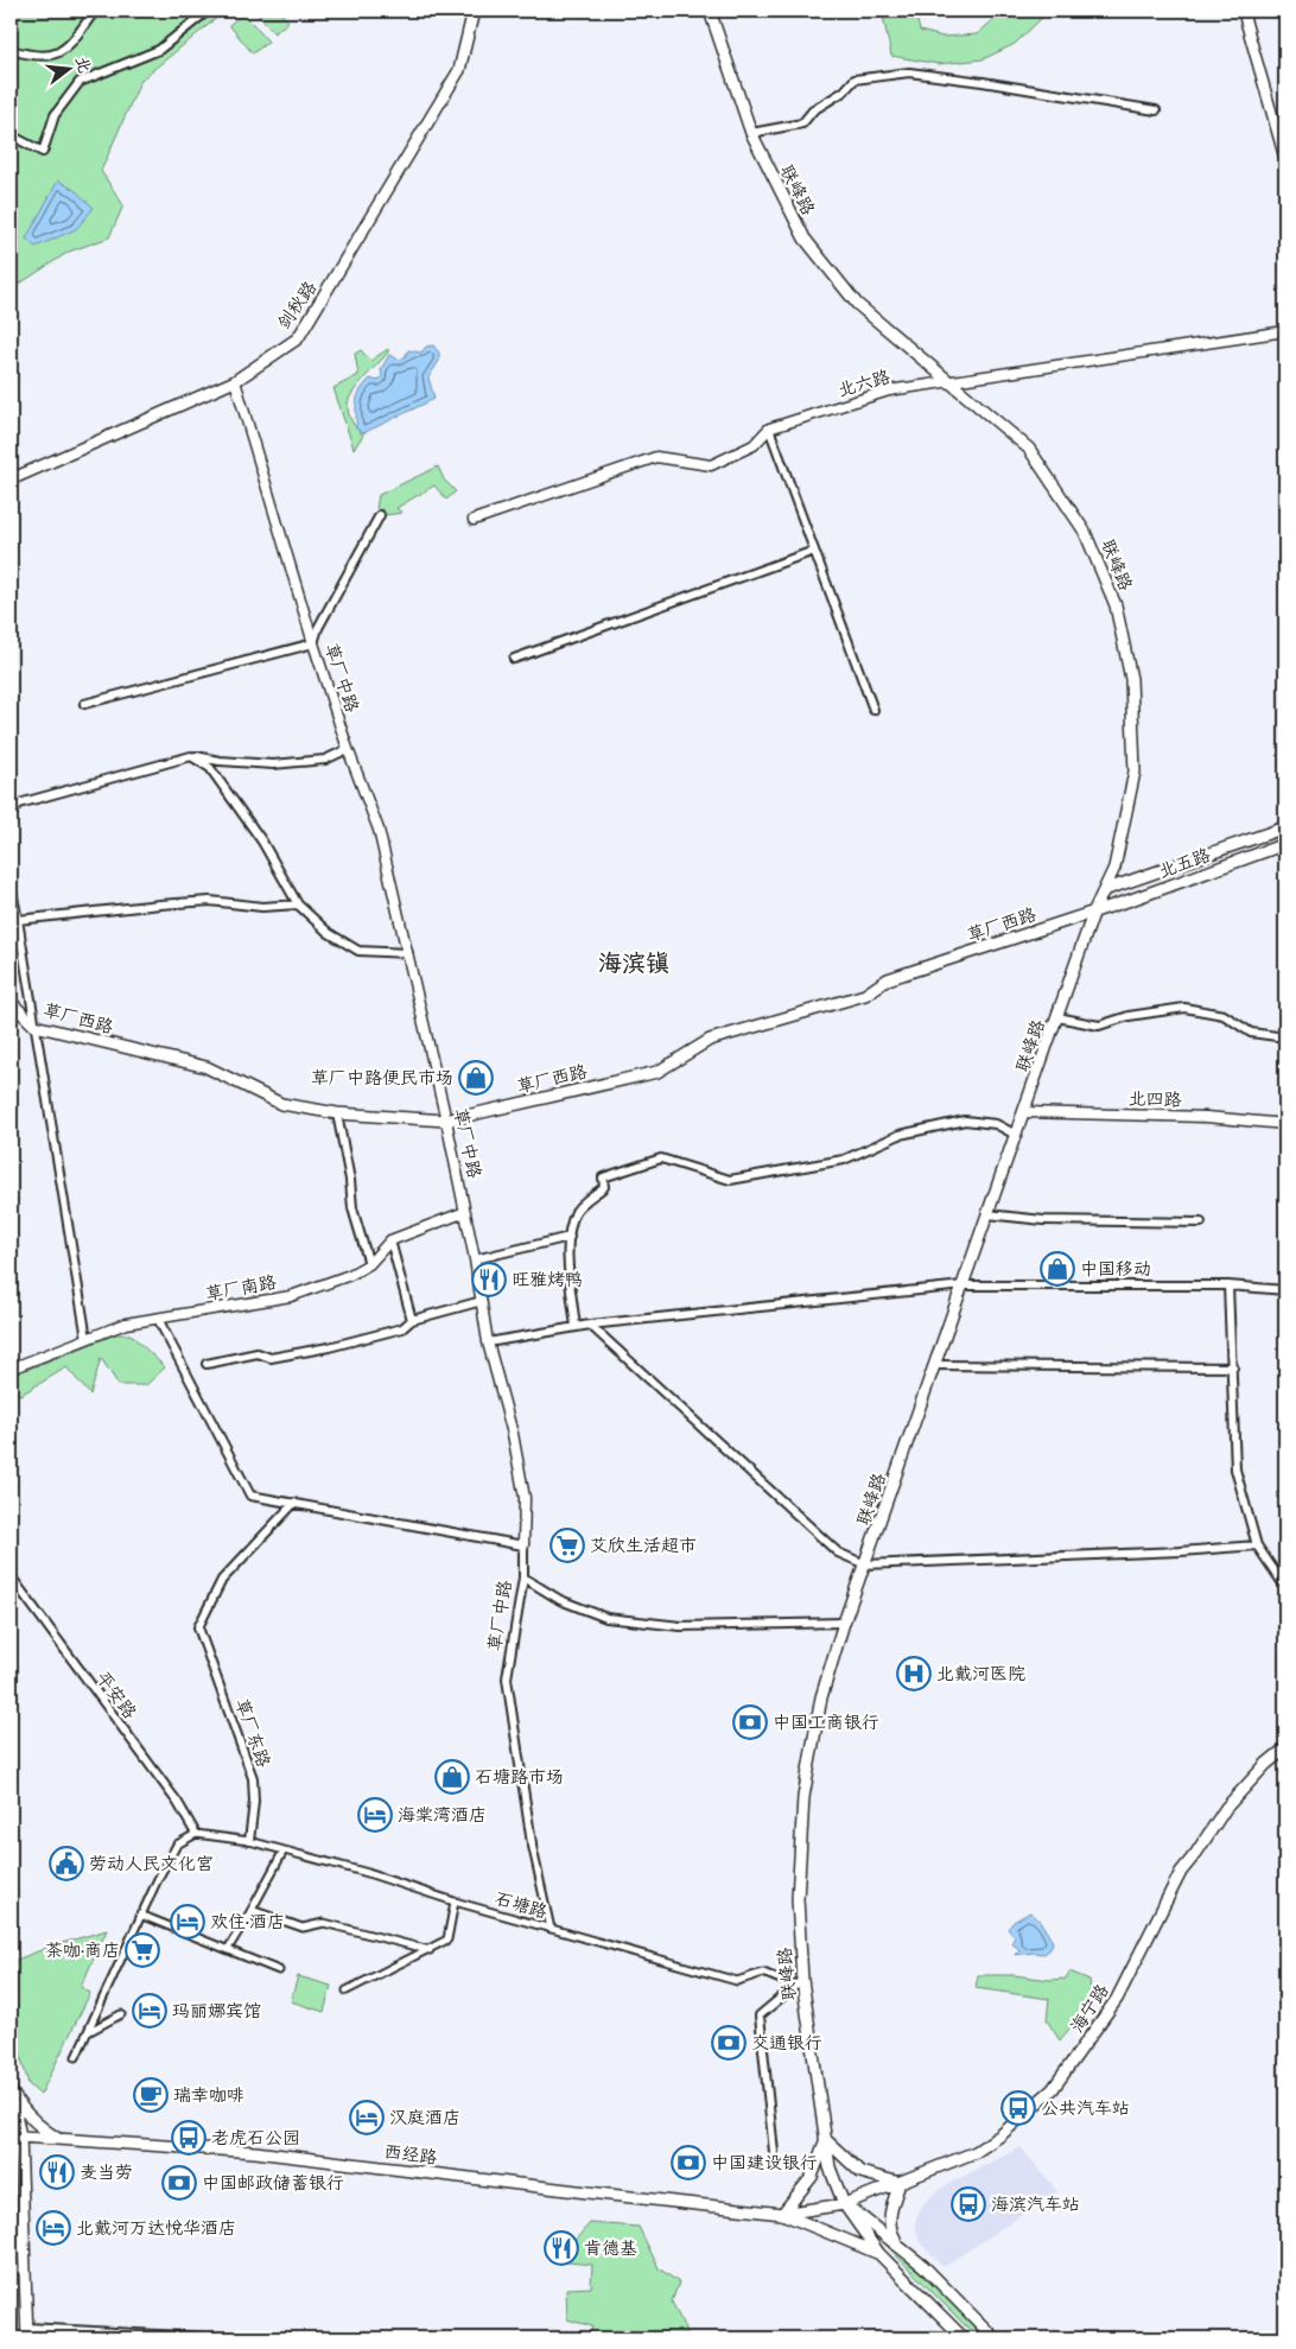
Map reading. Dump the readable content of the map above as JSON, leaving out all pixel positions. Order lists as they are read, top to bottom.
{
  "streets": {
    "main road": [
      "联峰路",
      "剑秋路",
      "北五路",
      "草厂西路",
      "海宁路",
      "西经路"
    ],
    "street": [
      "北六路",
      "草厂中路",
      "北四路",
      "草厂南路",
      "平安路",
      "草厂东路",
      "石塘路"
    ]
  },
  "crossings": [
    ["联峰路", "北六路"],
    ["联峰路", "北五路"],
    ["联峰路", "草厂西路"],
    ["联峰路", "北四路"],
    ["联峰路", "海宁路"],
    ["联峰路", "西经路"],
    ["剑秋路", "草厂中路"],
    ["草厂中路", "草厂西路"],
    ["草厂中路", "草厂南路"],
    ["草厂中路", "石塘路"],
    ["北五路", "草厂西路"],
    ["草厂东路", "石塘路"],
    ["海宁路", "西经路"]
  ],
  "districts": ["海滨镇"],
  "places": {
    "shop": ["草厂中路便民市场", "中国移动", "石塘路市场"],
    "restaurant": ["旺雅烤鸭", "麦当劳", "肯德基"],
    "supermarket": ["艾欣生活超市", "茶咖·商店"],
    "hospital": ["北戴河医院"],
    "bank": [
      "中国工商银行",
      "交通银行",
      "中国建设银行",
      "中国邮政储蓄银行"
    ],
    "hotel": [
      "海棠湾酒店",
      "欢住·酒店",
      "玛丽娜宾馆",
      "汉庭酒店",
      "北戴河万达悦华酒店"
    ],
    "public building": ["劳动人民文化宫"],
    "cafe": ["瑞幸咖啡"],
    "bus stop": ["公共汽车站", "老虎石公园", "海滨汽车站"]
  },
  "north": "right"
}
